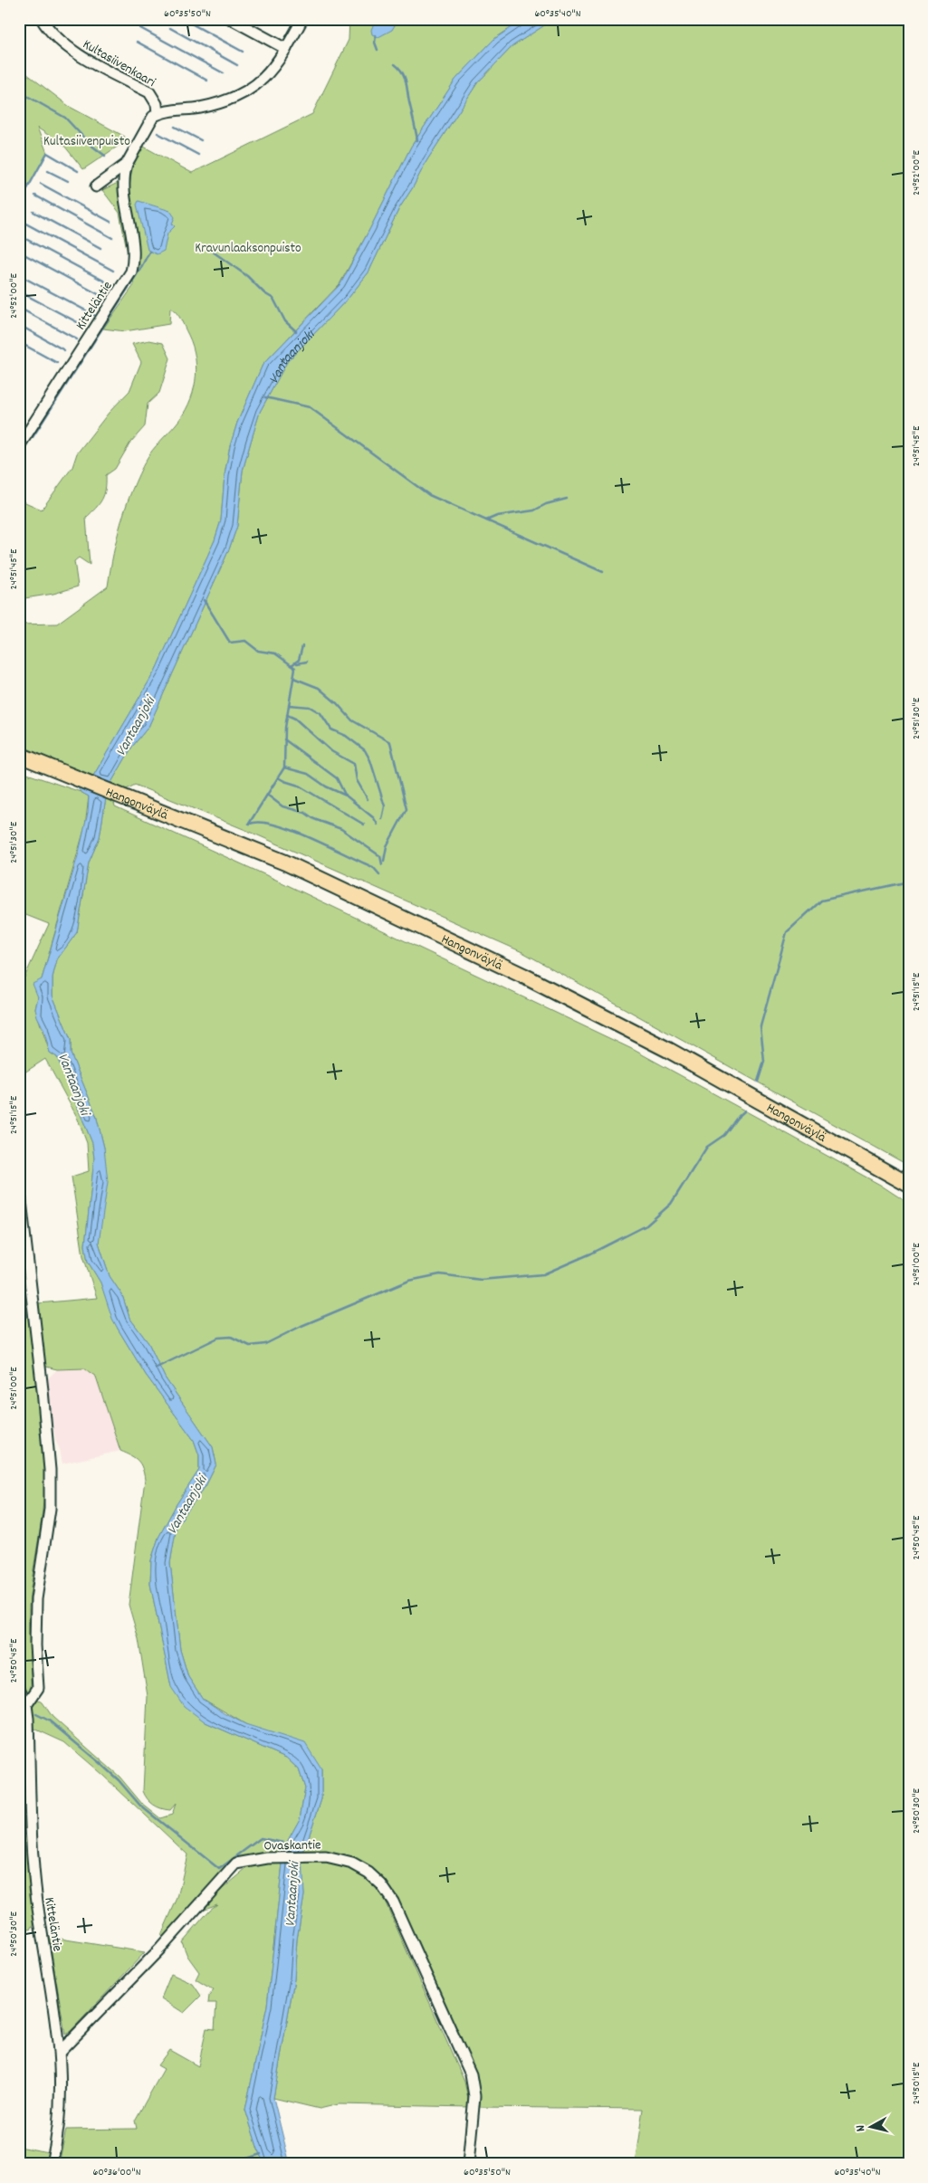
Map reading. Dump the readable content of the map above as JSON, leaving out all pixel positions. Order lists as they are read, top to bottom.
{
  "streets": {
    "highway": ["Hangonväylä"],
    "street": ["Kultasiivenkaari", "Kitteläntie", "Ovaskantie"]
  },
  "crossings": [
    ["Kitteläntie", "Ovaskantie"]
  ],
  "water": ["Vantaanjoki"],
  "parks": ["Kultasiivenpuisto", "Kravunlaaksonpuisto"],
  "north": "left",
  "coordinates": [
    "60°35'50\"N",
    "60°35'40\"N",
    "24°52'00\"E",
    "24°51'45\"E",
    "24°51'30\"E",
    "24°51'15\"E",
    "24°51'00\"E",
    "24°50'45\"E",
    "24°50'30\"E",
    "24°50'15\"E",
    "60°36'00\"N"
  ]
}
